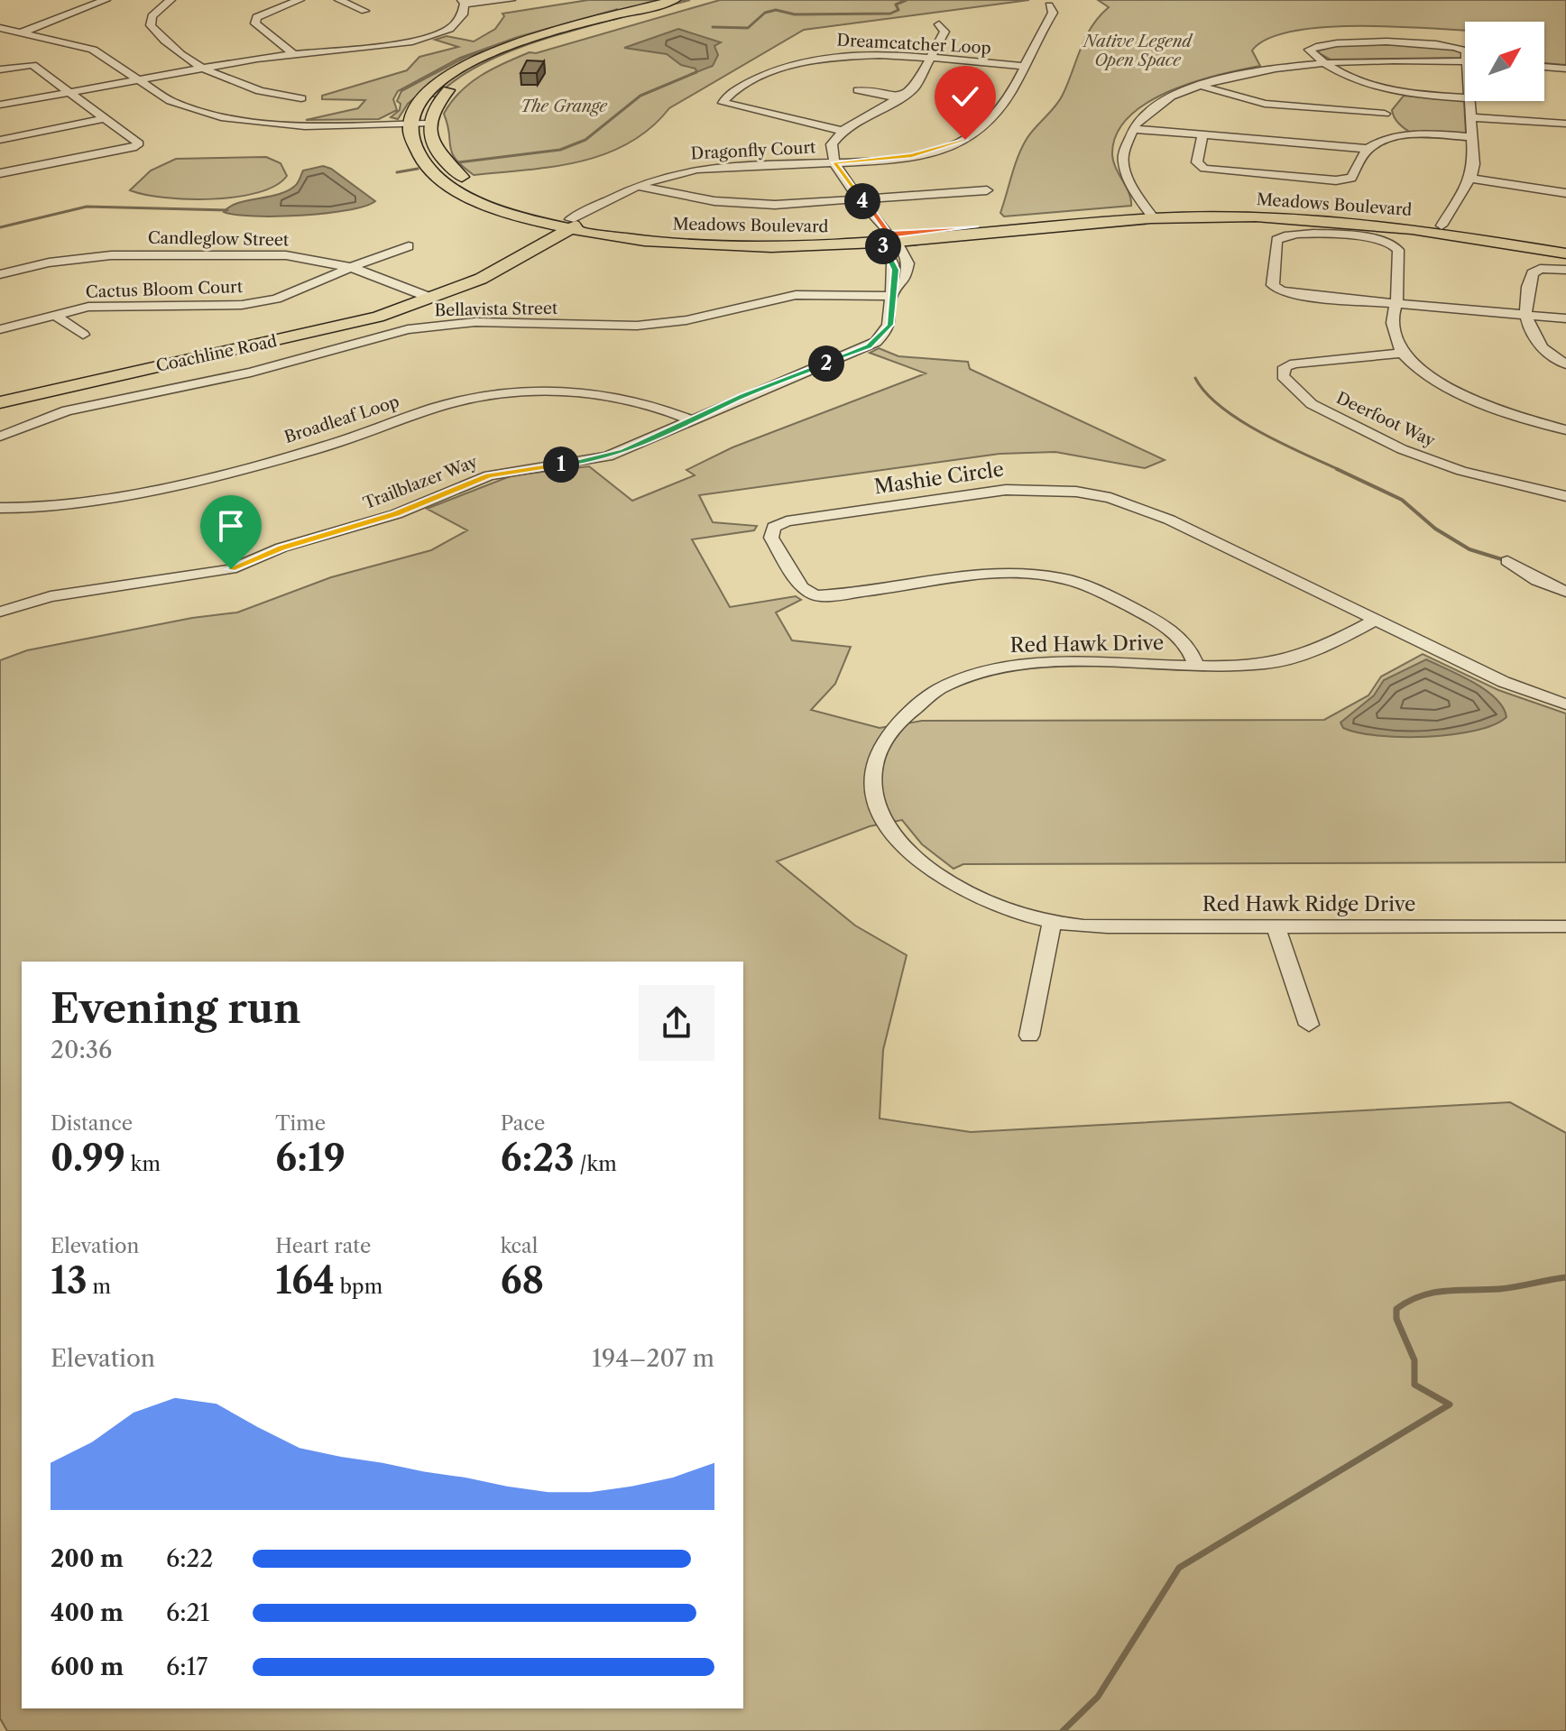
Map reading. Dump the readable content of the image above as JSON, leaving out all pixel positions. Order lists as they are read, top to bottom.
{
  "streets": {
    "main road": ["Meadows Boulevard", "Coachline Road"],
    "street": [
      "Dreamcatcher Loop",
      "Dragonfly Court",
      "Candleglow Street",
      "Cactus Bloom Court",
      "Bellavista Street",
      "Broadleaf Loop",
      "Deerfoot Way",
      "Mashie Circle",
      "Trailblazer Way",
      "Red Hawk Drive",
      "Red Hawk Ridge Drive"
    ]
  },
  "crossings": [
    ["Dreamcatcher Loop", "Dragonfly Court"],
    ["Dragonfly Court", "Meadows Boulevard"],
    ["Dragonfly Court", "Coachline Road"],
    ["Dragonfly Court", "Trailblazer Way"],
    ["Meadows Boulevard", "Coachline Road"],
    ["Meadows Boulevard", "Trailblazer Way"],
    ["Candleglow Street", "Cactus Bloom Court"],
    ["Candleglow Street", "Coachline Road"],
    ["Bellavista Street", "Trailblazer Way"],
    ["Broadleaf Loop", "Trailblazer Way"],
    ["Mashie Circle", "Red Hawk Drive"],
    ["Red Hawk Drive", "Red Hawk Ridge Drive"]
  ],
  "parks": ["Native Legend Open Space", "The Grange"],
  "north": "top right",
  "page": {
    "pins": [
      "4",
      "3",
      "2",
      "1"
    ],
    "heading": ["Evening run", "20:36"],
    "stats": [
      ["Distance", "0.99 km"],
      ["Time", "6:19"],
      ["Pace", "6:23 /km"],
      ["Elevation", "13 m"],
      ["Heart rate", "164 bpm"],
      ["kcal", "68"]
    ],
    "chart": ["Elevation", "194–207 m"],
    "list": [
      {
        "name": "200 m",
        "note": "6:22"
      },
      {
        "name": "400 m",
        "note": "6:21"
      },
      {
        "name": "600 m",
        "note": "6:17"
      }
    ]
  }
}
